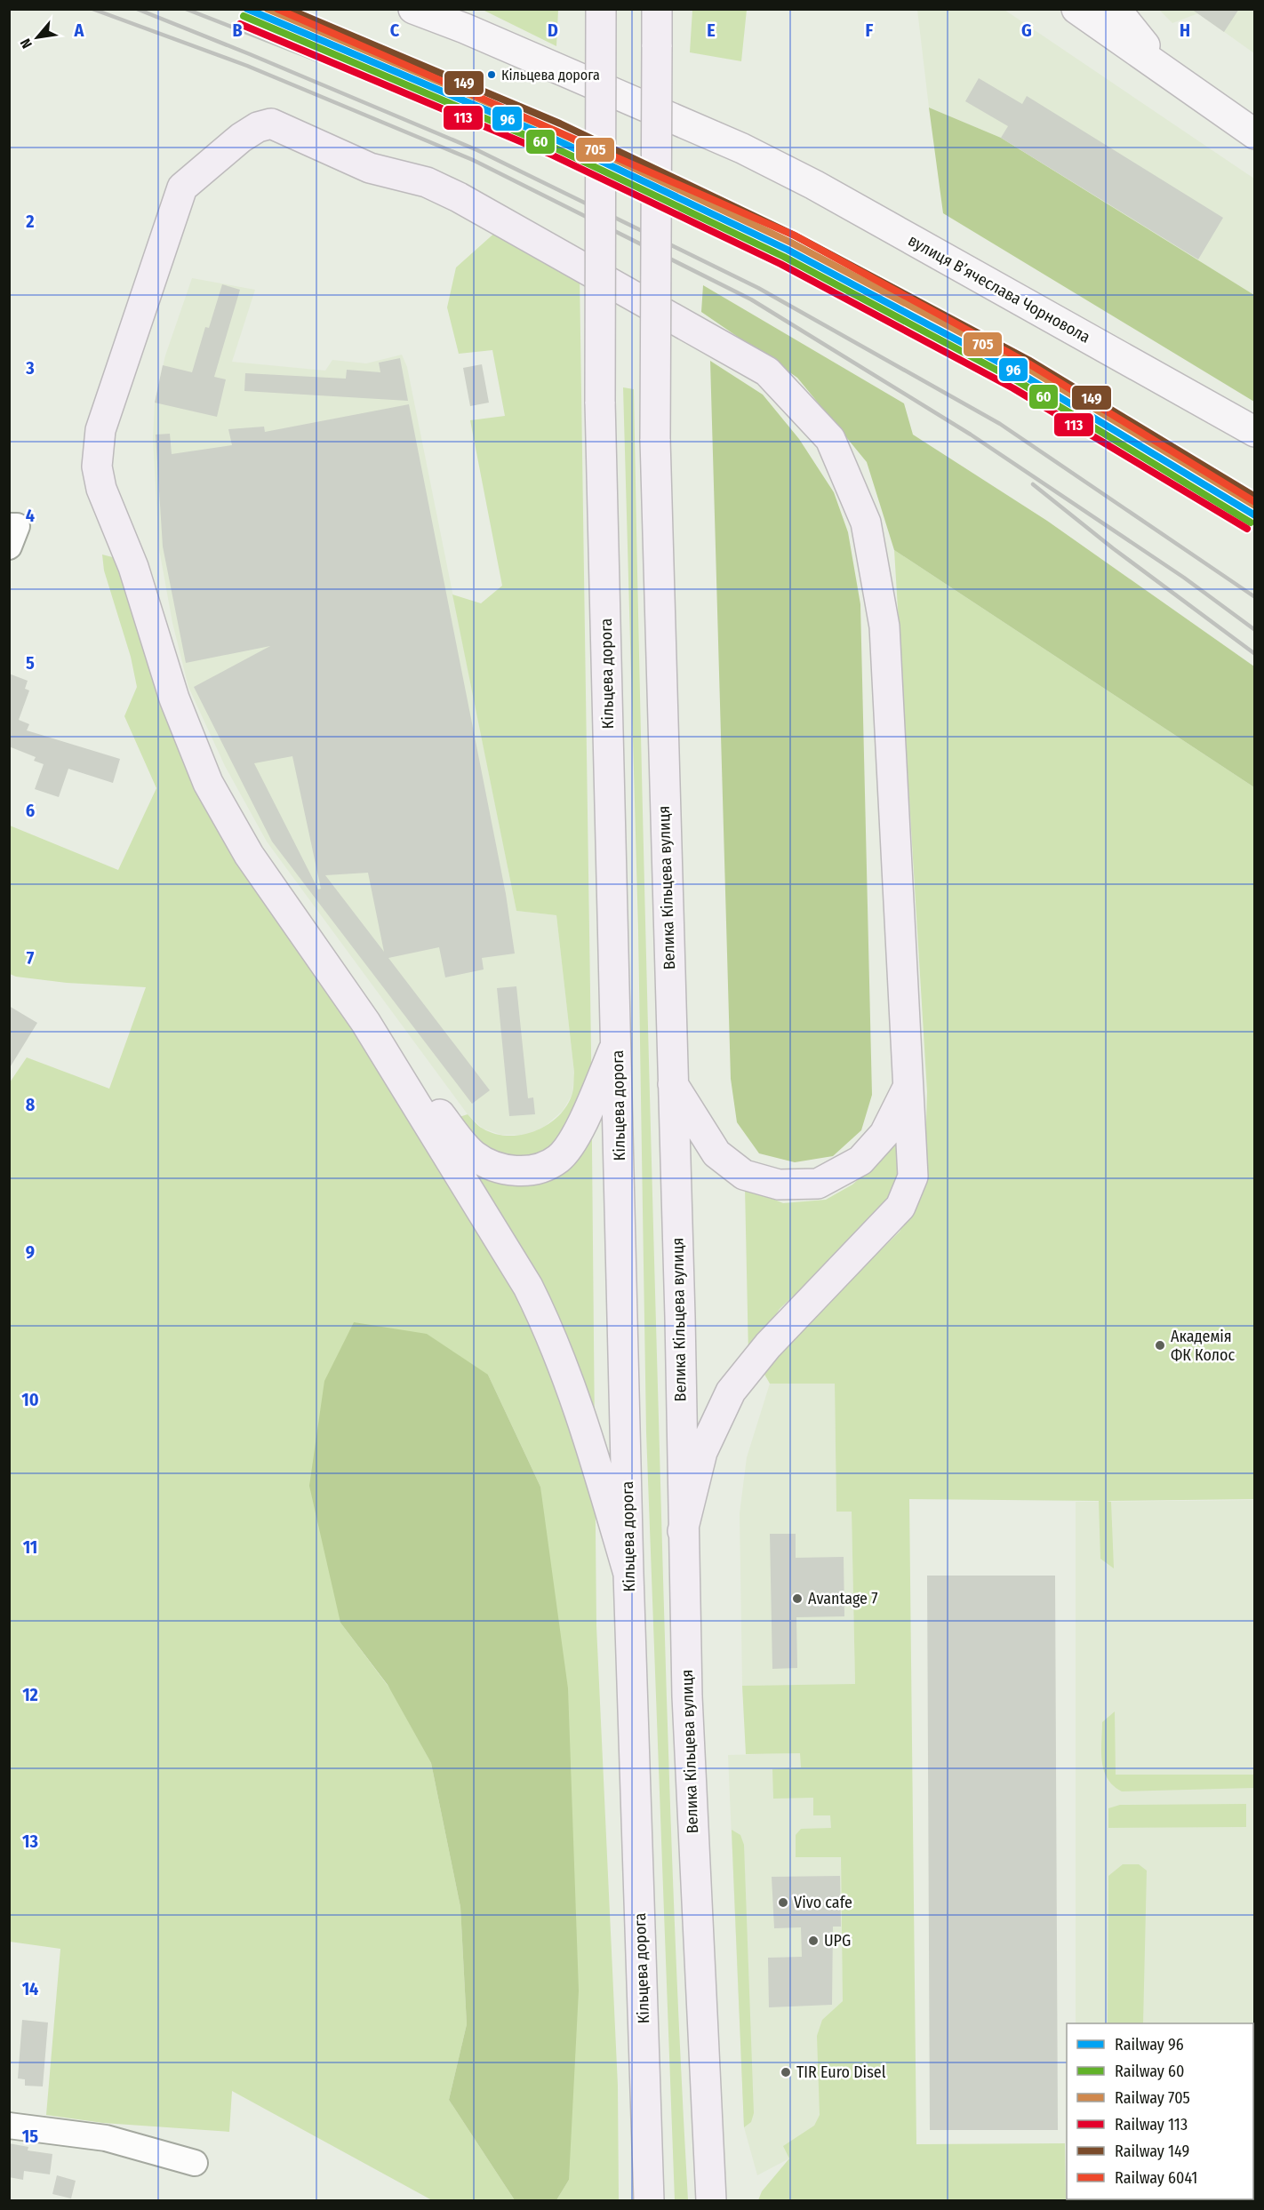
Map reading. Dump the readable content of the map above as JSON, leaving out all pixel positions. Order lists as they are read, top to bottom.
{
  "streets": {
    "highway": ["Кільцева дорога", "Велика Кільцева вулиця"],
    "main road": ["вулиця Вʼячеслава Чорновола"]
  },
  "places": [
    "Кільцева дорога",
    "Академія ФК Колос",
    "Avantage 7",
    "Vivo cafe",
    "UPG",
    "TIR Euro Disel"
  ],
  "lines": [
    "rail line 96",
    "rail line 705",
    "rail line 149",
    "rail line 6041",
    "rail line 60",
    "rail line 113"
  ],
  "legend": [
    "Railway 96",
    "Railway 60",
    "Railway 705",
    "Railway 113",
    "Railway 149",
    "Railway 6041"
  ],
  "north": "bottom left",
  "grid": {
    "columns": [
      "A",
      "B",
      "C",
      "D",
      "E",
      "F",
      "G",
      "H"
    ],
    "rows": [
      "2",
      "3",
      "4",
      "5",
      "6",
      "7",
      "8",
      "9",
      "10",
      "11",
      "12",
      "13",
      "14",
      "15"
    ]
  }
}
